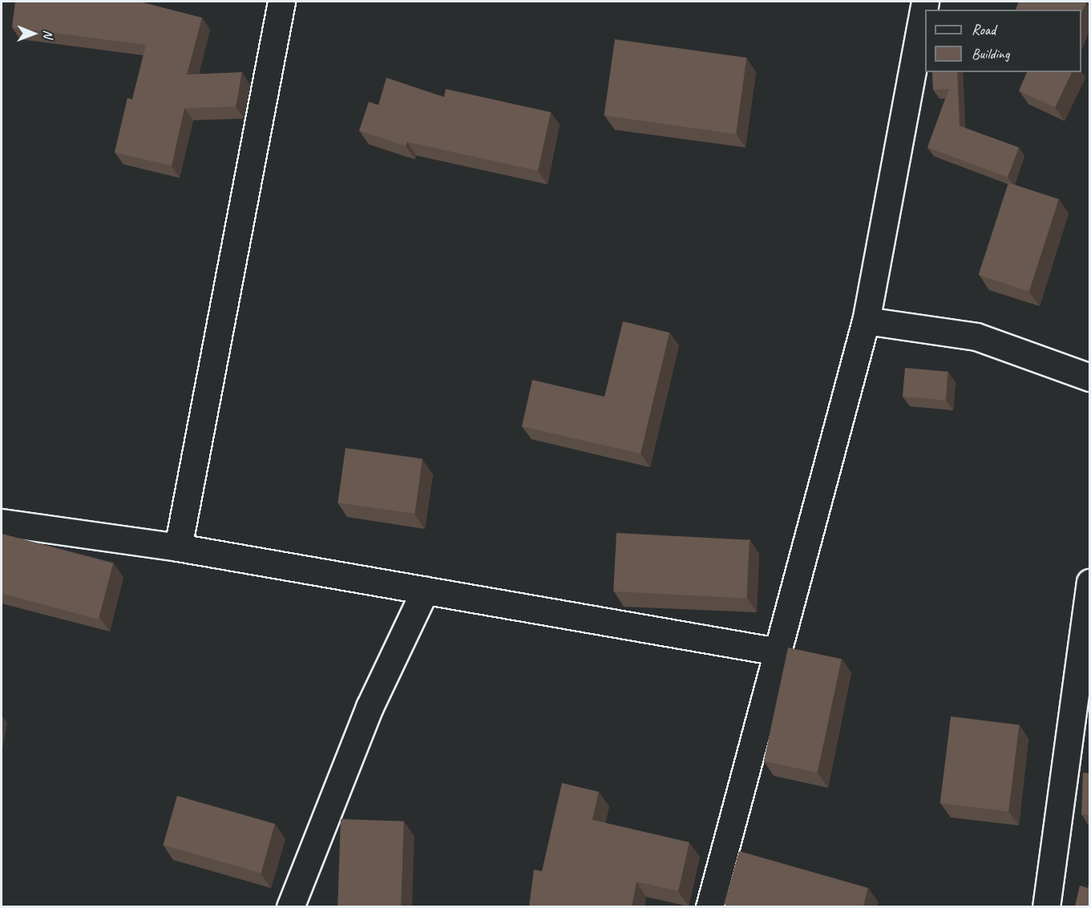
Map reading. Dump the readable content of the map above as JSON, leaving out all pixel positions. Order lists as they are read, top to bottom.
{
  "legend": ["Road", "Building"],
  "north": "right"
}
